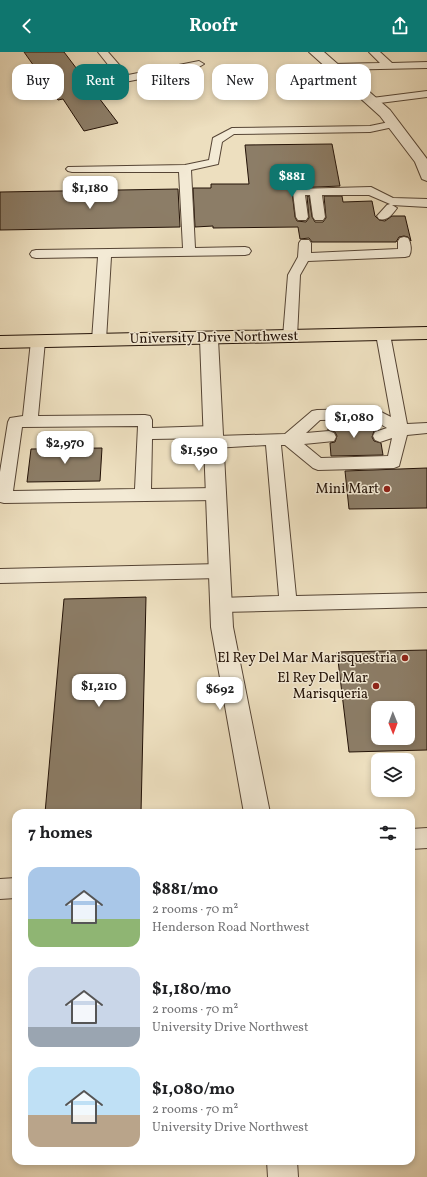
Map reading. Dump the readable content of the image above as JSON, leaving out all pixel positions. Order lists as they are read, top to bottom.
{
  "streets": {
    "highway": ["University Drive Northwest"]
  },
  "places": ["Mini Mart", "El Rey Del Mar Marisquestria", "El Rey Del Mar Marisqueria"],
  "north": "bottom",
  "page": {
    "header": "Roofr",
    "chip": [
      "Buy",
      "Rent",
      "Filters",
      "New",
      "Apartment"
    ],
    "price": [
      "$881",
      "$1,180",
      "$1,080",
      "$2,970",
      "$1,590",
      "$1,210",
      "$692"
    ],
    "heading": "7 homes",
    "list": [
      {
        "name": "$881/mo",
        "note": "2 rooms · 70 m² · Henderson Road Northwest"
      },
      {
        "name": "$1,180/mo",
        "note": "2 rooms · 70 m² · University Drive Northwest"
      },
      {
        "name": "$1,080/mo",
        "note": "2 rooms · 70 m² · University Drive Northwest"
      }
    ]
  }
}
